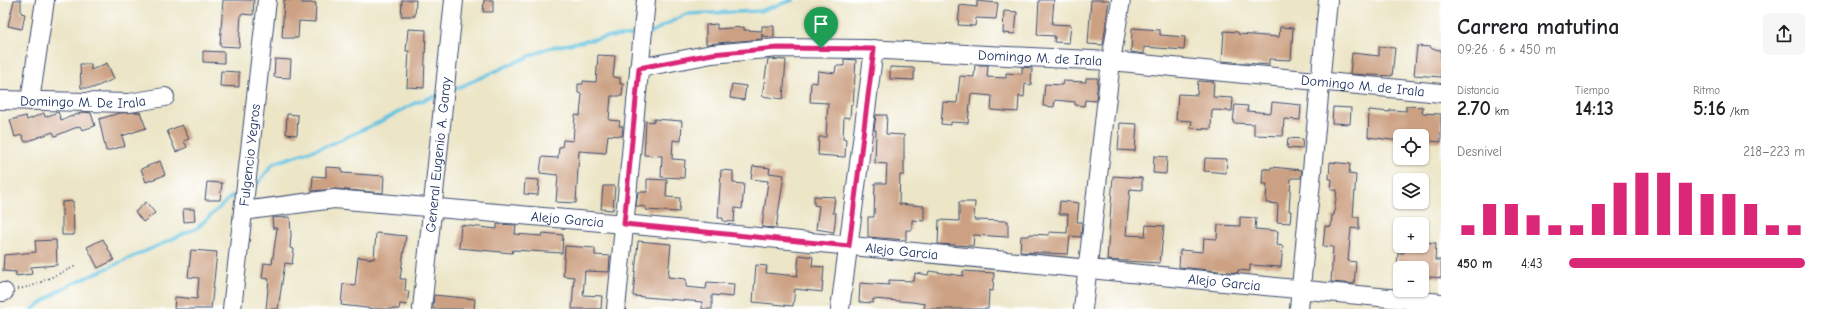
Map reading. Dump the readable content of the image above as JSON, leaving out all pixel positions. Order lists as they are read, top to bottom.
{
  "streets": {
    "street": [
      "Domingo M. de Irala",
      "Domingo M. De Irala",
      "Fulgencio Yegros",
      "General Eugenio A. Garay",
      "Alejo Garcia"
    ]
  },
  "crossings": [
    ["Fulgencio Yegros", "Alejo Garcia"],
    ["General Eugenio A. Garay", "Alejo Garcia"]
  ],
  "page": {
    "heading": ["Carrera matutina", "09:26 · 6 × 450 m"],
    "stats": [
      ["Distancia", "2.70 km"],
      ["Tiempo", "14:13"],
      ["Ritmo", "5:16 /km"]
    ],
    "map_buttons": ["+", "−"],
    "chart": ["Desnivel", "218–223 m"],
    "list": [
      {
        "name": "450 m",
        "note": "4:43"
      }
    ]
  }
}
